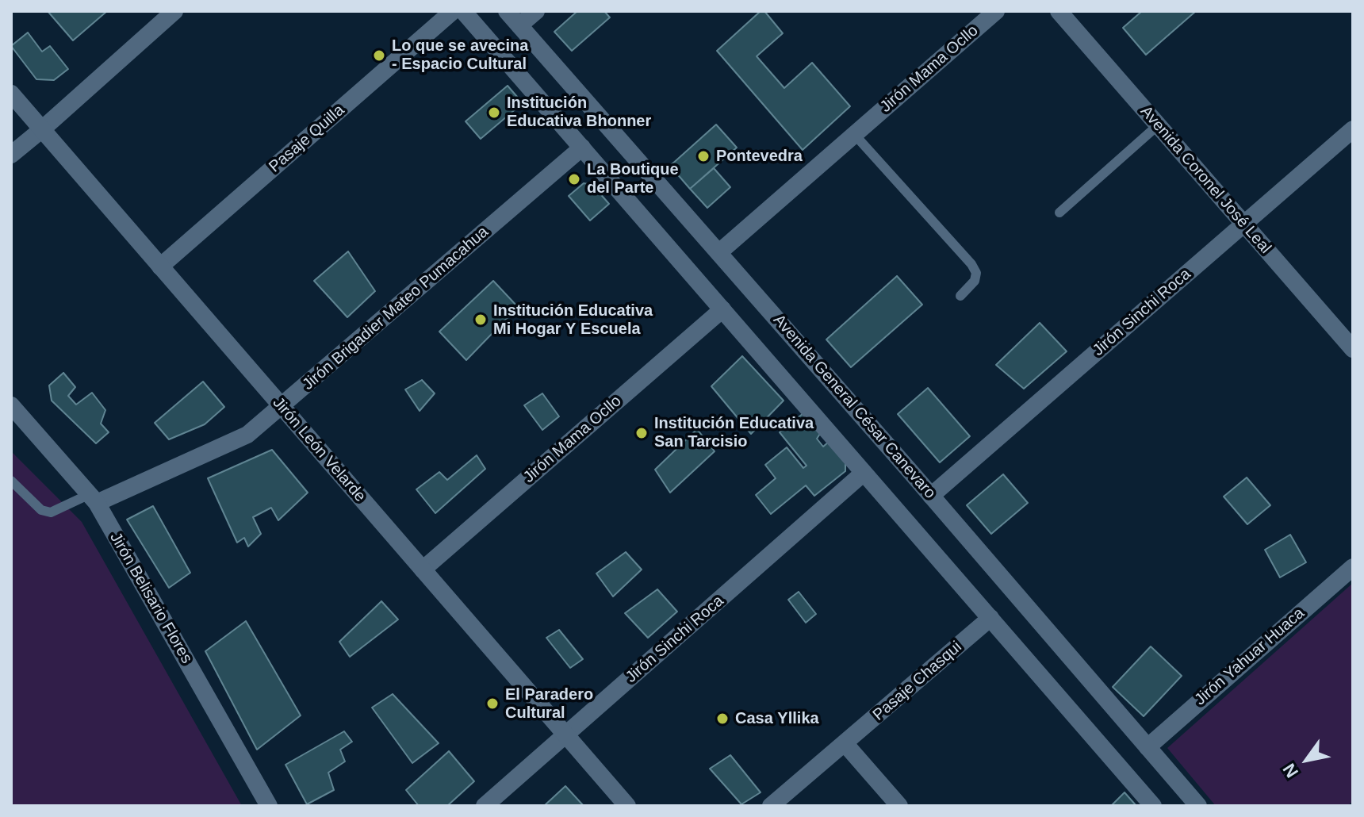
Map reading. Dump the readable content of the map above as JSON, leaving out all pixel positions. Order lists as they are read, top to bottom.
{
  "streets": {
    "street": [
      "Jirón Mama Ocllo",
      "Pasaje Quilla",
      "Avenida Coronel José Leal",
      "Jirón Brigadier Mateo Pumacahua",
      "Jirón Sinchi Roca",
      "Avenida General César Canevaro",
      "Jirón León Velarde",
      "Jirón Belisario Flores",
      "Jirón Yahuar Huaca",
      "Pasaje Chasqui"
    ]
  },
  "crossings": [
    ["Jirón Mama Ocllo", "Avenida General César Canevaro"],
    ["Jirón Mama Ocllo", "Jirón León Velarde"],
    ["Pasaje Quilla", "Jirón León Velarde"],
    ["Avenida Coronel José Leal", "Jirón Sinchi Roca"],
    ["Jirón Brigadier Mateo Pumacahua", "Jirón León Velarde"],
    ["Jirón Brigadier Mateo Pumacahua", "Jirón Belisario Flores"],
    ["Jirón Sinchi Roca", "Avenida General César Canevaro"],
    ["Jirón Sinchi Roca", "Jirón León Velarde"],
    ["Avenida General César Canevaro", "Jirón Yahuar Huaca"]
  ],
  "places": [
    "Lo que se avecina - Espacio Cultural",
    "Institución Educativa Bhonner",
    "Pontevedra",
    "La Boutique del Parte",
    "Institución Educativa Mi Hogar Y Escuela",
    "Institución Educativa San Tarcisio",
    "El Paradero Cultural",
    "Casa Yllika"
  ],
  "north": "bottom left"
}
